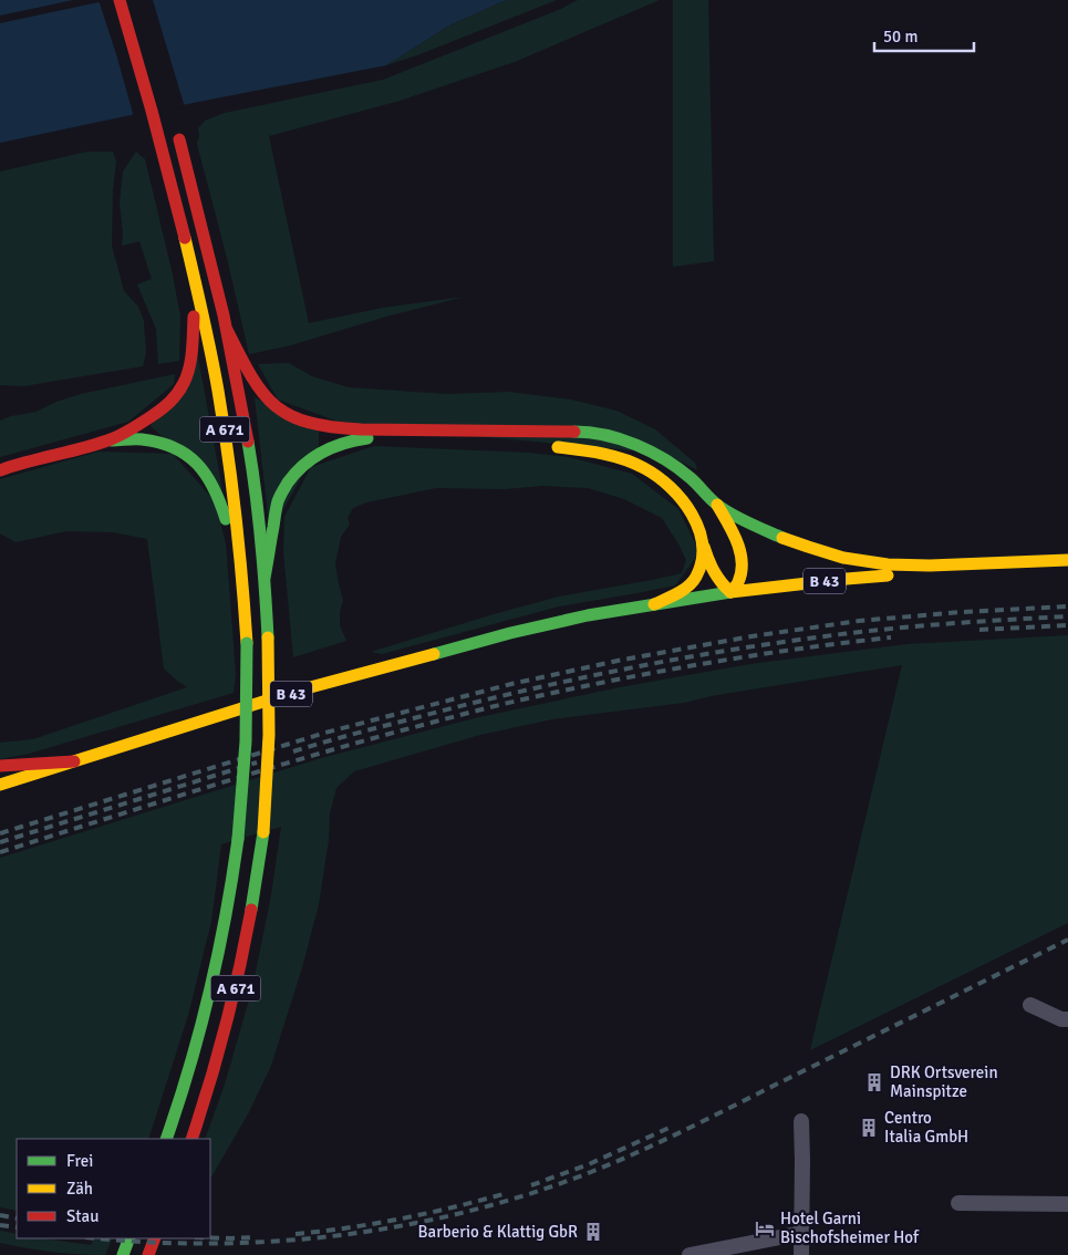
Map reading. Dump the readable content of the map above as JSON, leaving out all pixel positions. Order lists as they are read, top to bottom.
{
  "streets": {
    "main road": ["A 671", "B 43"]
  },
  "places": {
    "building": ["DRK Ortsverein Mainspitze", "Centro Italia GmbH", "Barberio & Klattig GbR"],
    "hotel": ["Hotel Garni Bischofsheimer Hof"]
  },
  "legend": ["Frei", "Zäh", "Stau"],
  "scale_bar": "50 m"
}
